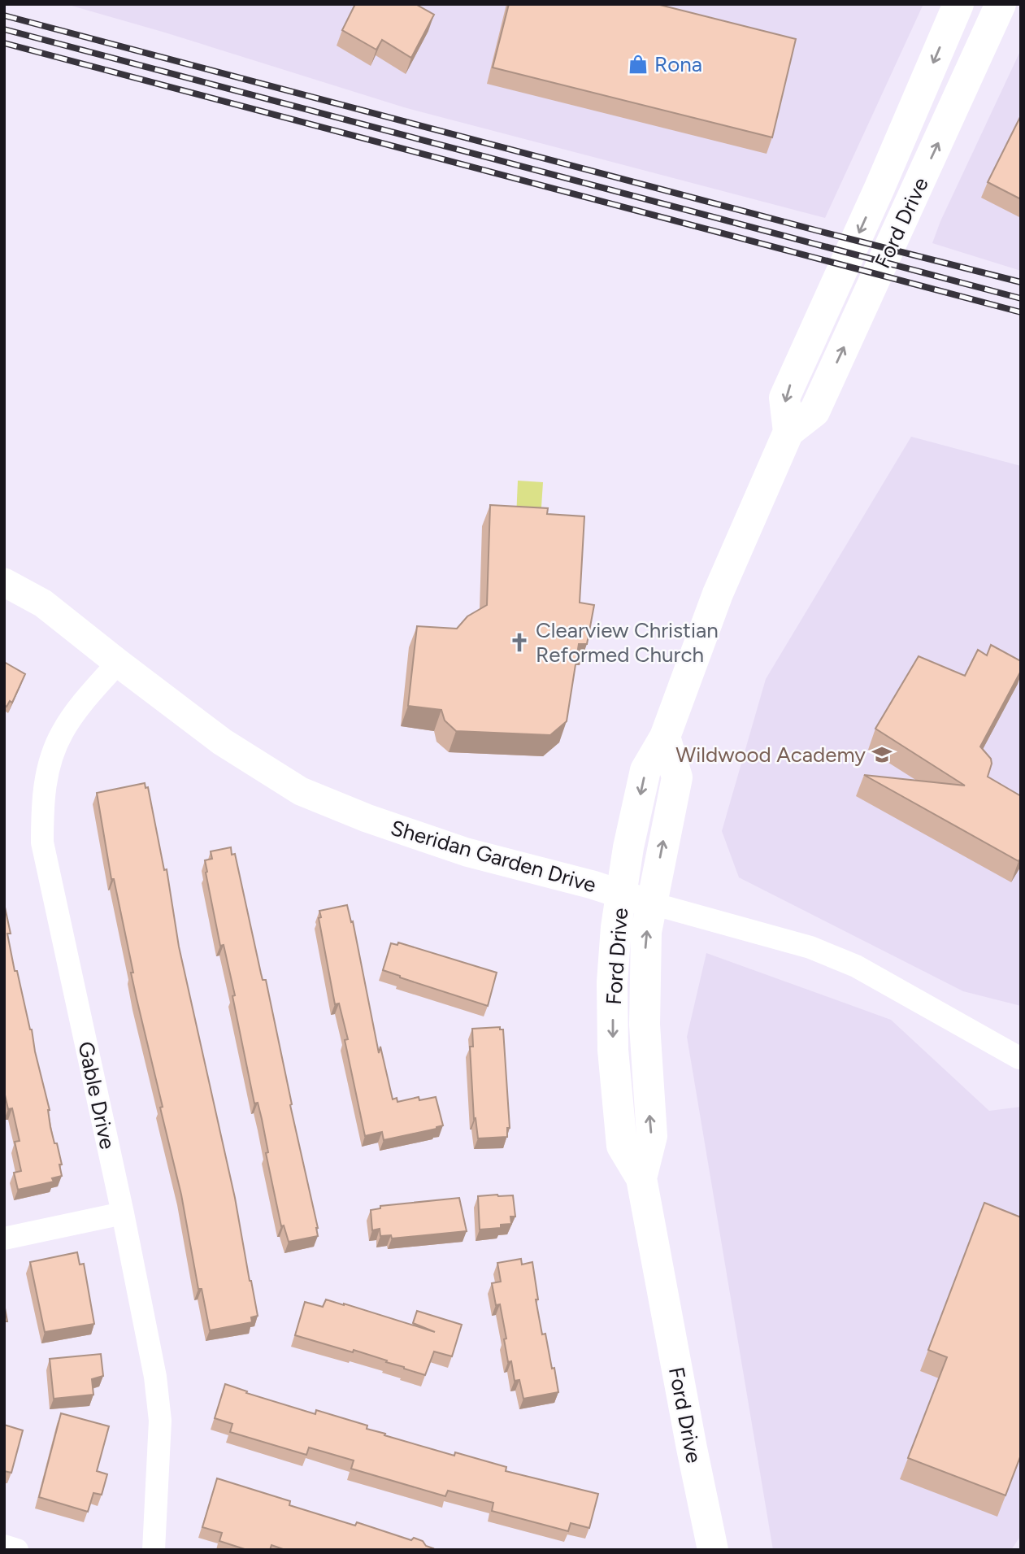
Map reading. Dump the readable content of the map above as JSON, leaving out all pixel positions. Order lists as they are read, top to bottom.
{
  "streets": {
    "main road": ["Ford Drive"],
    "street": ["Sheridan Garden Drive", "Gable Drive"]
  },
  "crossings": [
    ["Ford Drive", "Sheridan Garden Drive"],
    ["Sheridan Garden Drive", "Gable Drive"]
  ],
  "places": {
    "shop": ["Rona"],
    "church": ["Clearview Christian Reformed Church"],
    "school or university": ["Wildwood Academy"]
  }
}
